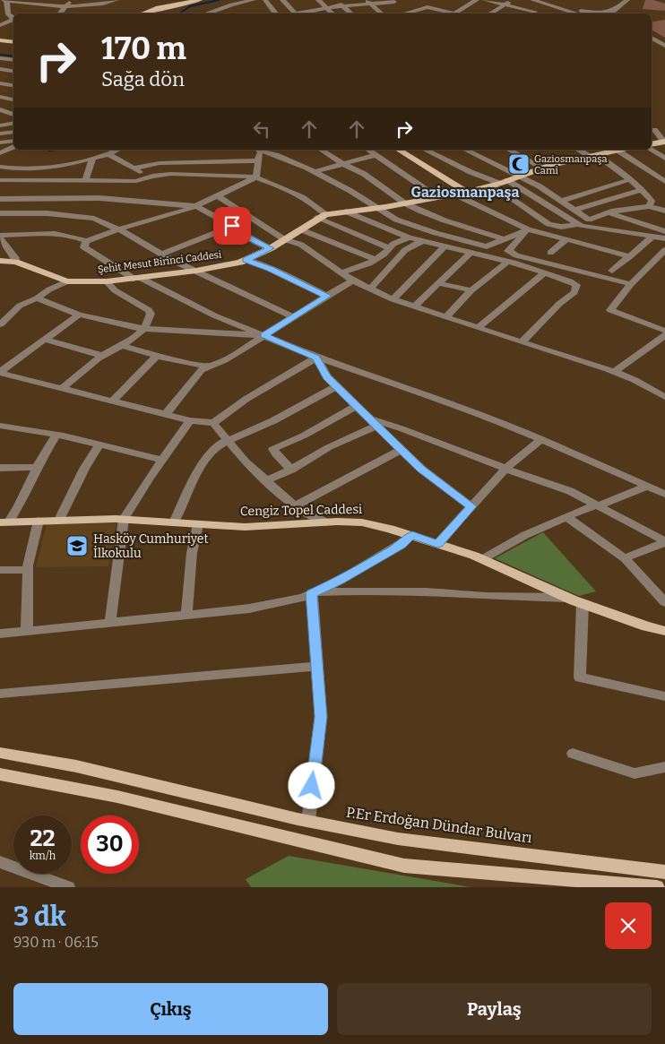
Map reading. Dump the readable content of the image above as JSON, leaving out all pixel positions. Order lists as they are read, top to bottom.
{
  "streets": {
    "main road": ["Şehit Mesut Birinci Caddesi", "Cengiz Topel Caddesi", "P.Er Erdoğan Dündar Bulvarı"]
  },
  "districts": ["Gaziosmanpaşa"],
  "places": {
    "mosque": ["Gaziosmanpaşa Cami"],
    "school or university": ["Hasköy Cumhuriyet İlkokulu"]
  },
  "page": {
    "turn": ["170 m", "Sağa dön"],
    "speed": "22 km/h",
    "limit": "30",
    "heading": ["3 dk", "930 m · 06:15"],
    "buttons": ["Çıkış", "Paylaş"]
  }
}
